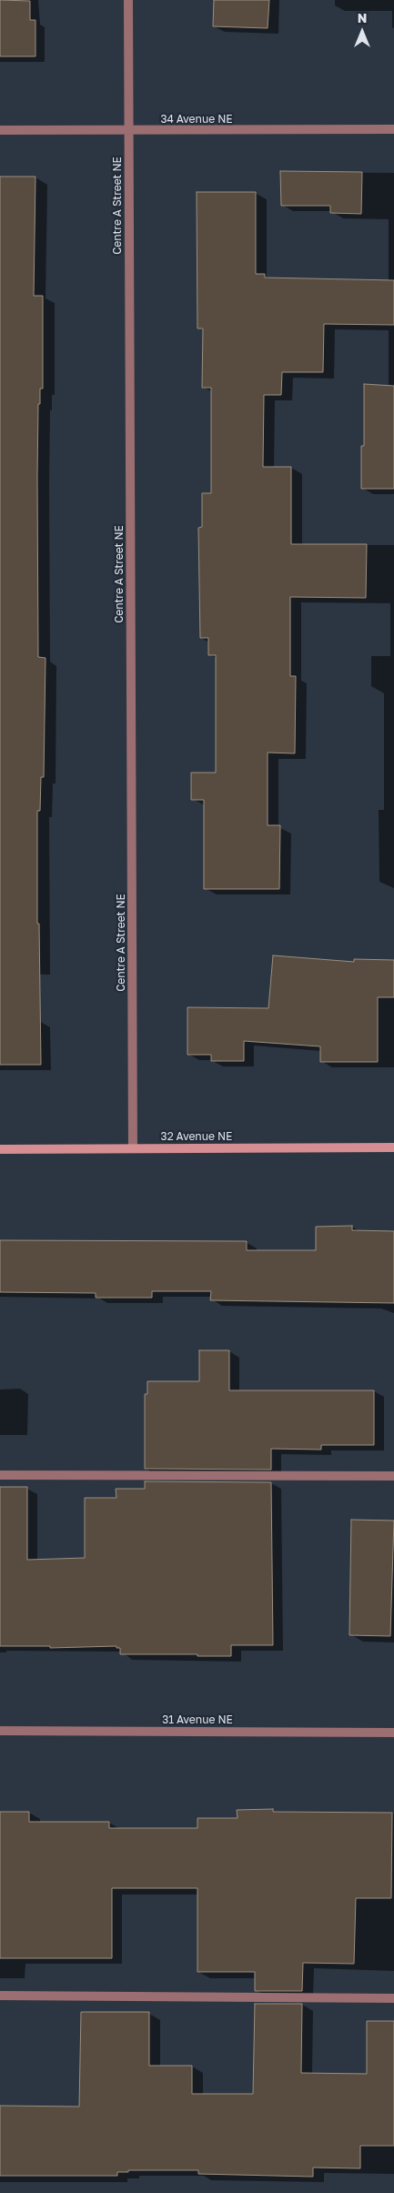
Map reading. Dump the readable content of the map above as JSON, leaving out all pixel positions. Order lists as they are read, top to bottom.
{
  "streets": {
    "street": [
      "34 Avenue NE",
      "Centre A Street NE",
      "32 Avenue NE",
      "31 Avenue NE"
    ]
  },
  "crossings": [
    ["34 Avenue NE", "Centre A Street NE"],
    ["Centre A Street NE", "32 Avenue NE"]
  ],
  "north": "top"
}
